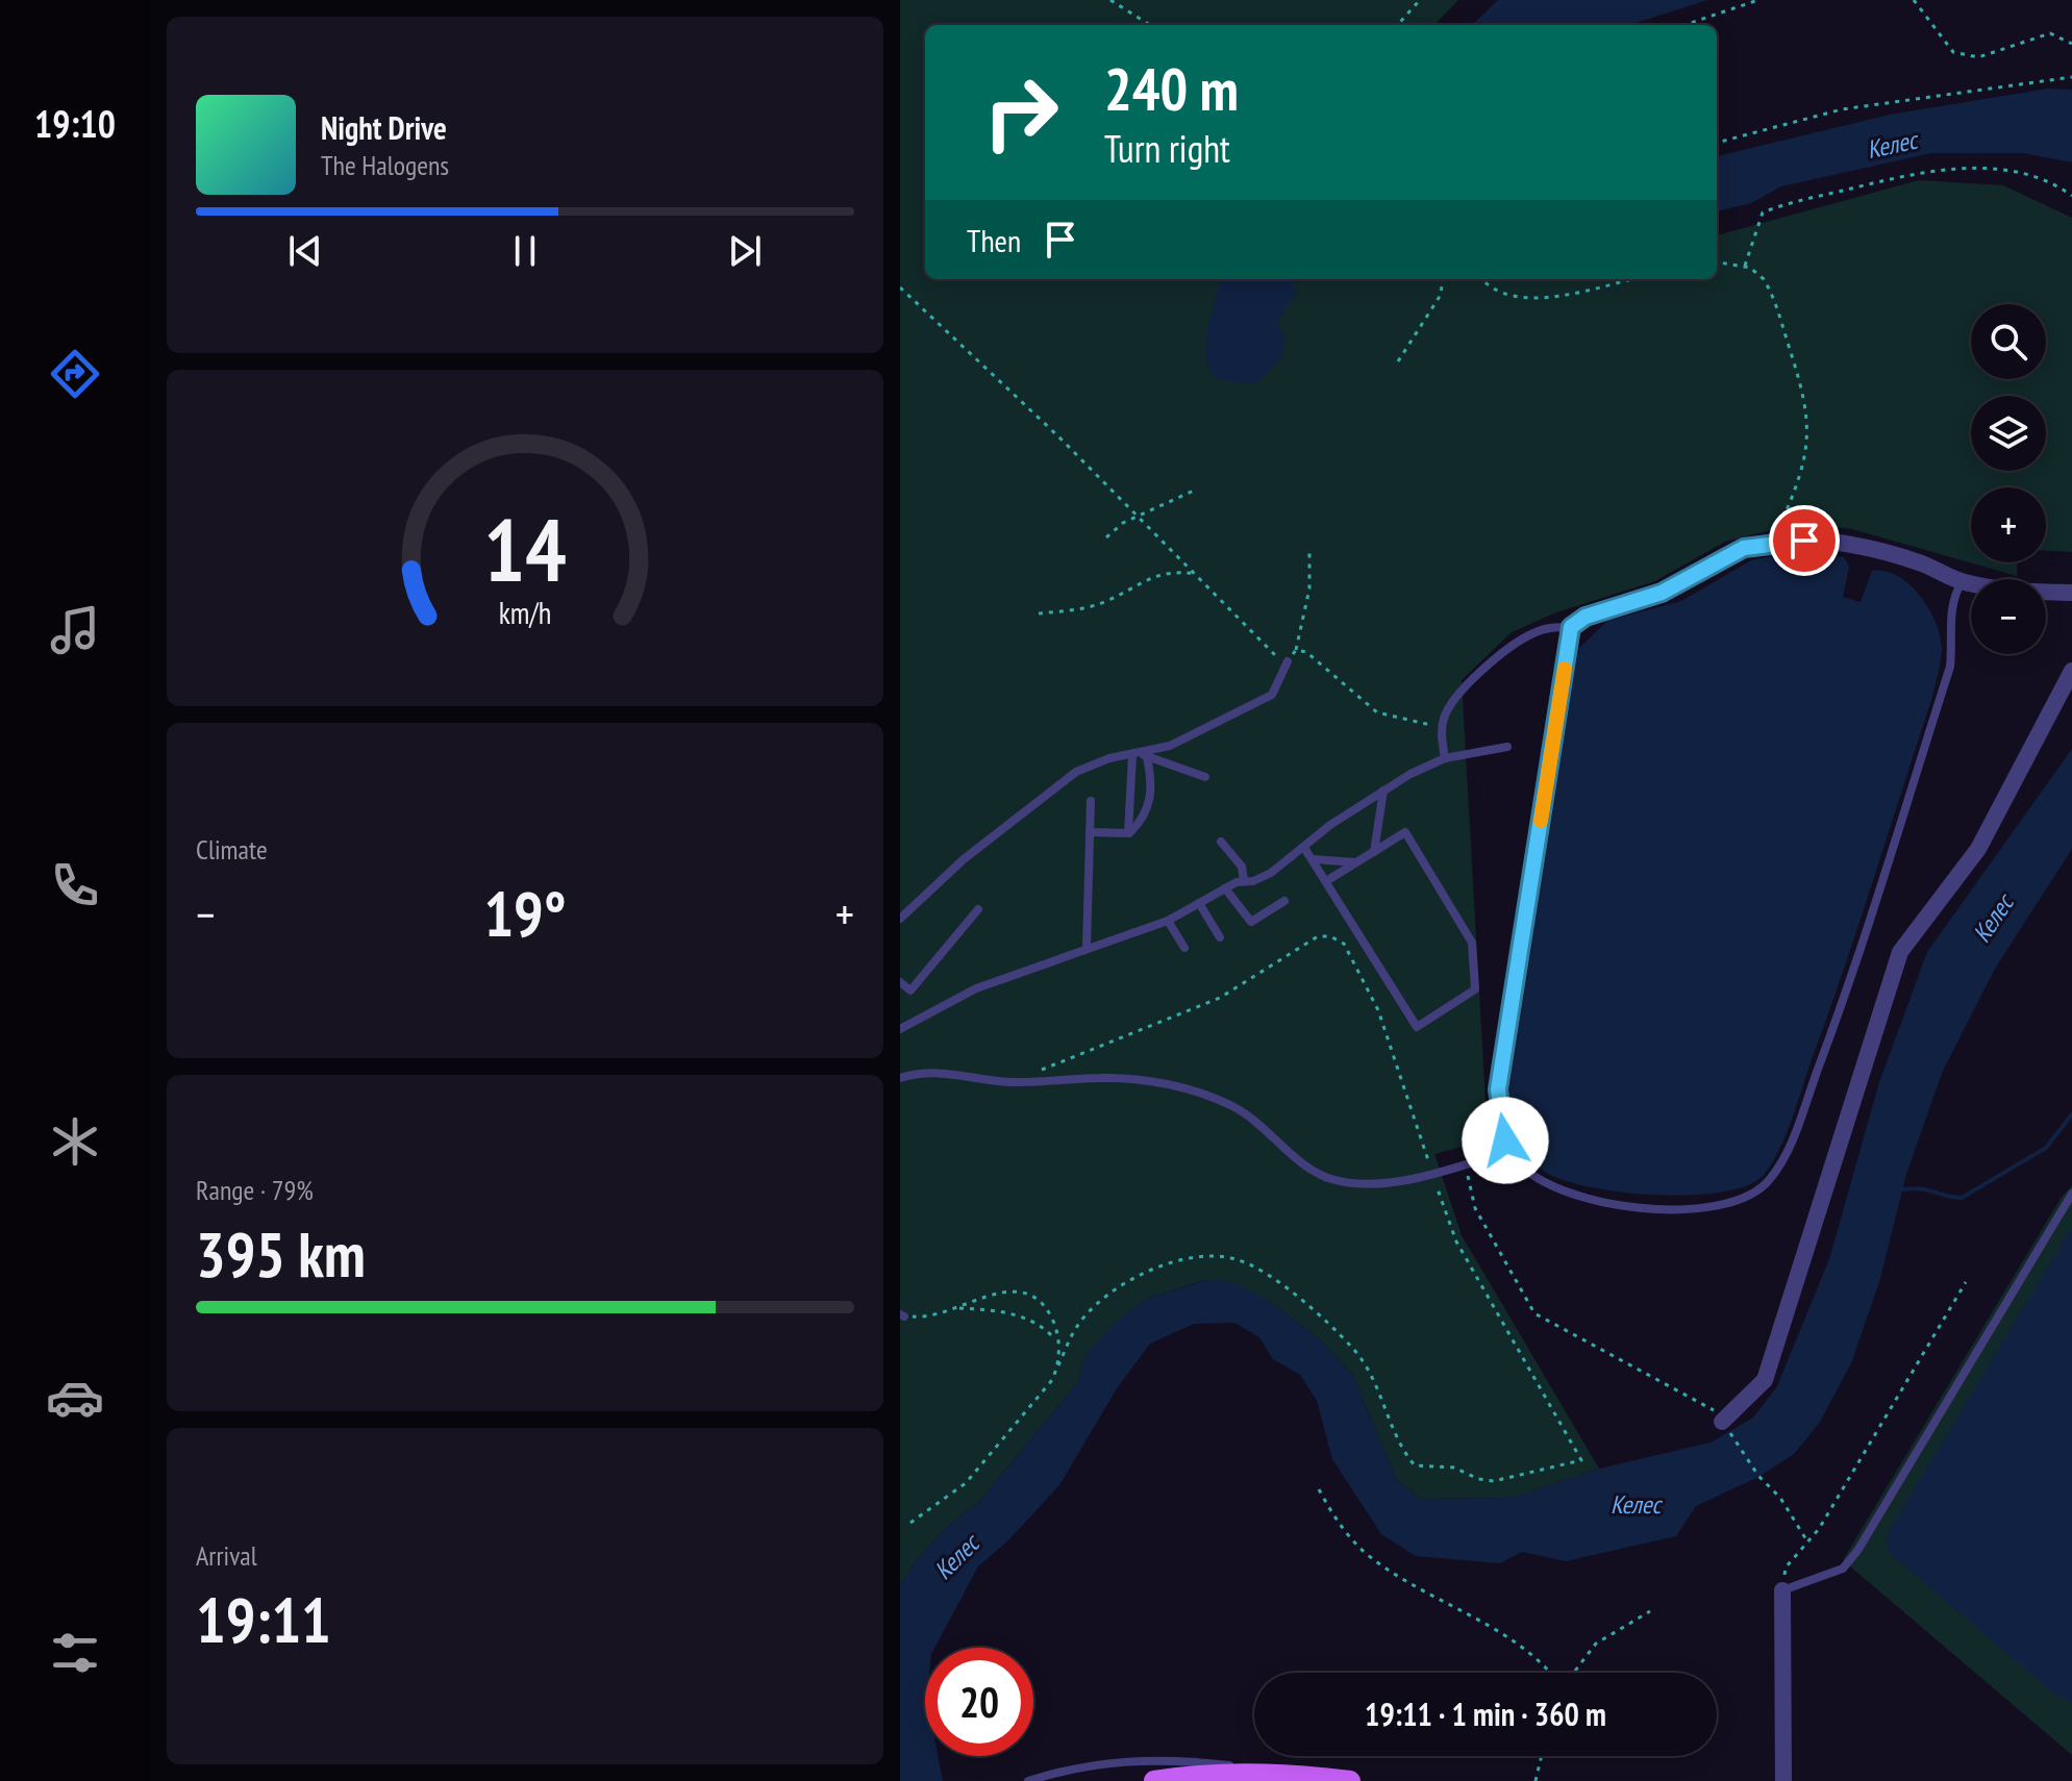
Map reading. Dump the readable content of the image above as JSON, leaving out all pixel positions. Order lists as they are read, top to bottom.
{
  "water": ["Келес"],
  "page": {
    "tabs": "19:10",
    "turn": ["240 m", "Turn right"],
    "song": ["Night Drive", "The Halogens"],
    "then": "Then",
    "map_buttons": ["+", "−"],
    "tile": [
      "Climate",
      ["Range · 79%", "395 km"],
      ["Arrival", "19:11"]
    ],
    "heat": ["−", "19°", "+"],
    "limit": "20",
    "trip": "19:11 · 1 min · 360 m",
    "gauge": ["14", "km/h"]
  }
}
